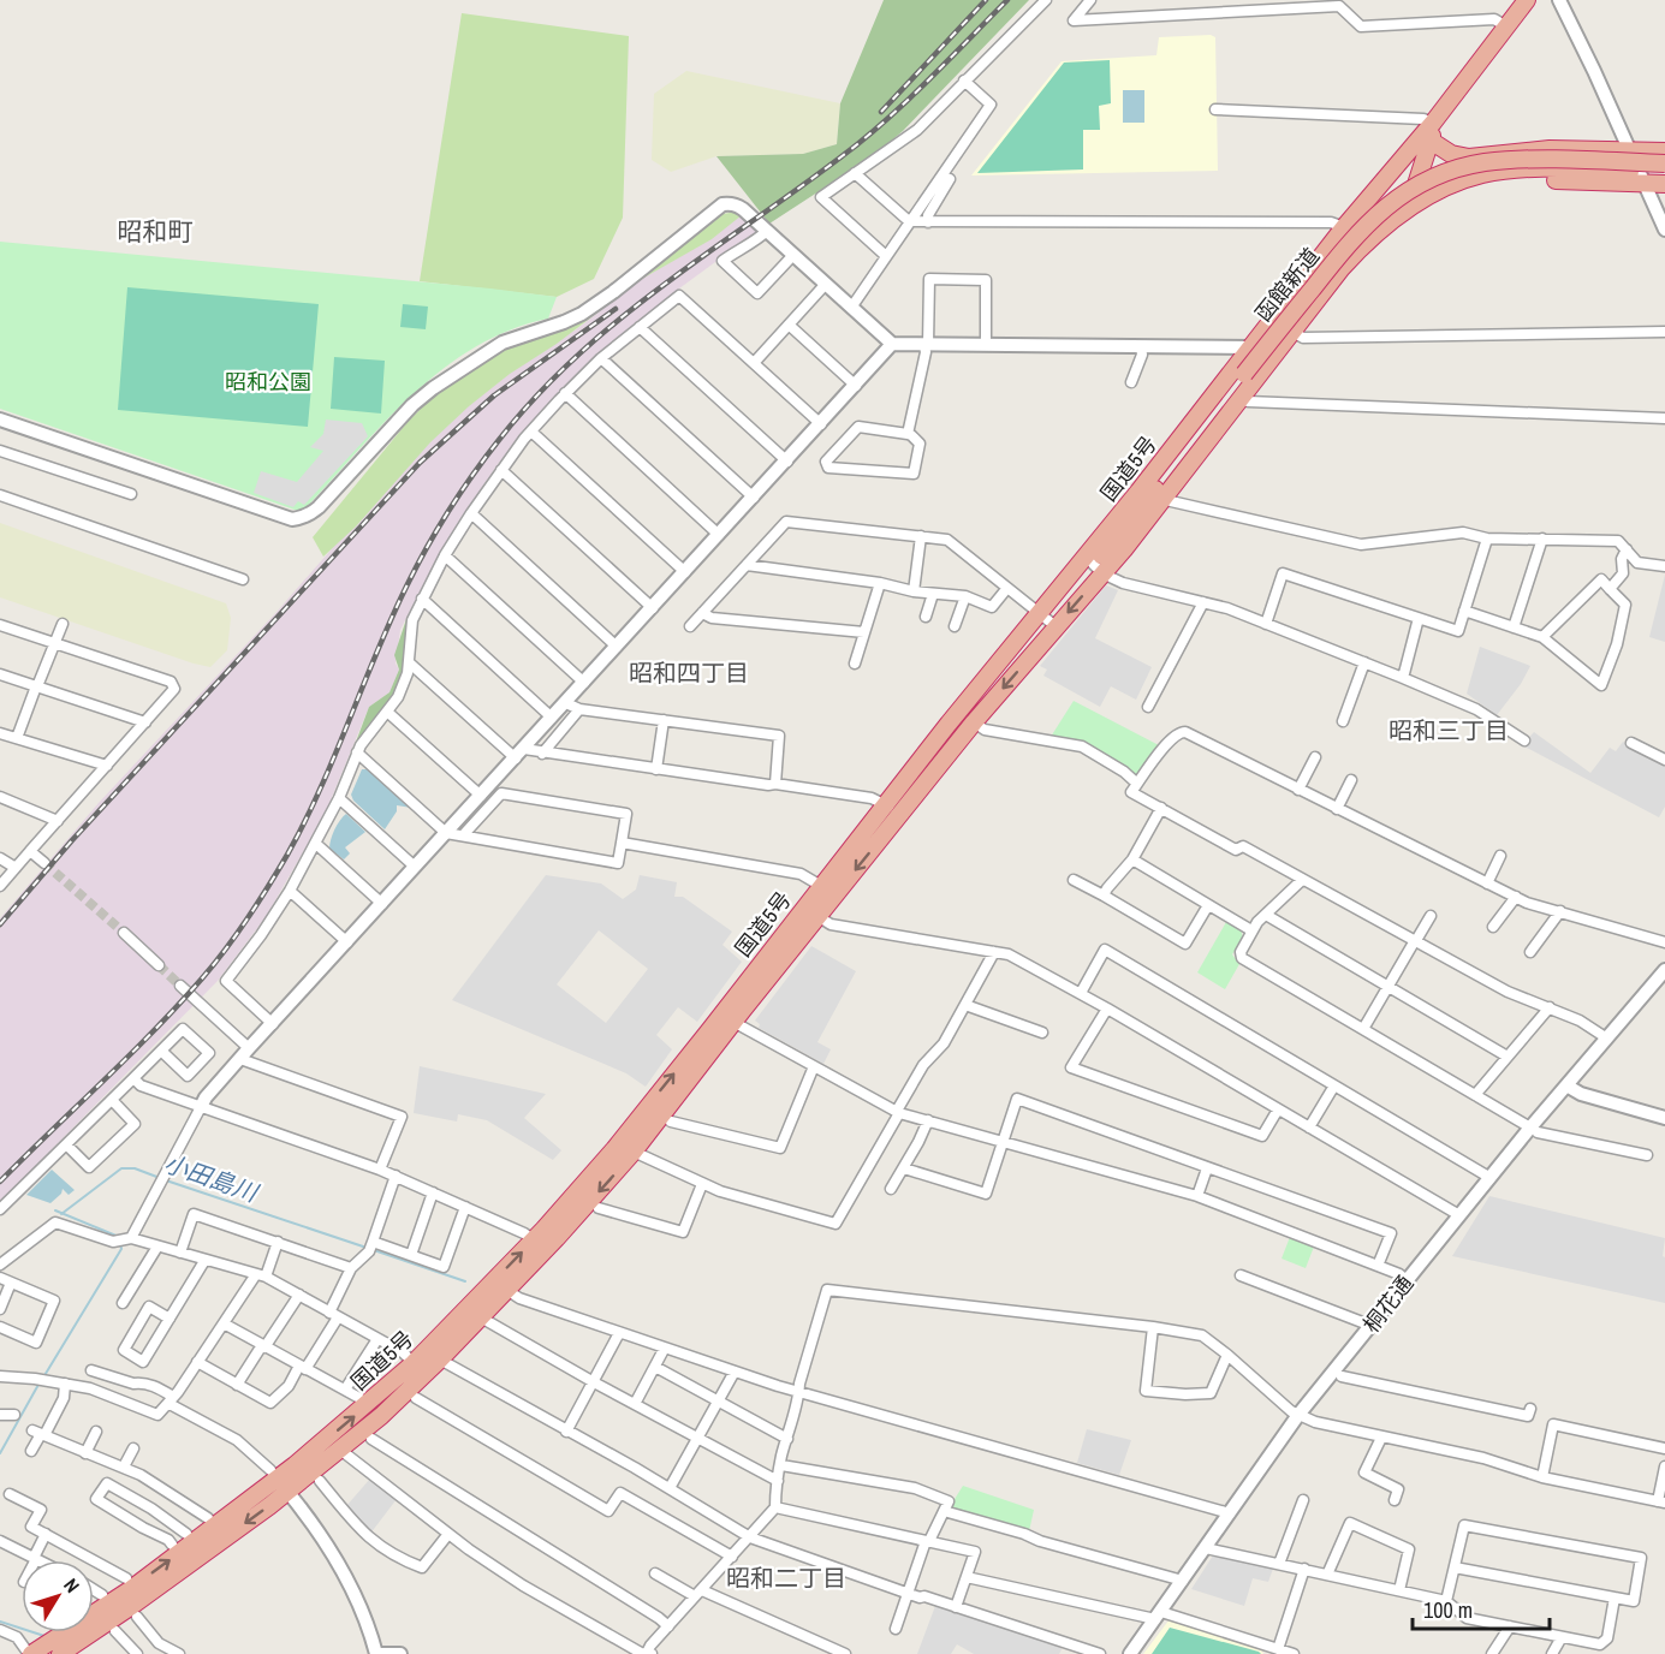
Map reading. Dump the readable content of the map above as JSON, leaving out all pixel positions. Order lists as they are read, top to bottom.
{
  "streets": {
    "highway": ["函館新道", "国道5号"],
    "street": ["桐花通"]
  },
  "crossings": [
    ["函館新道", "国道5号"]
  ],
  "districts": [
    "昭和町",
    "昭和四丁目",
    "昭和三丁目",
    "昭和二丁目"
  ],
  "water": ["小田島川"],
  "parks": ["昭和公園"],
  "scale_bar": "100 m",
  "north": "top right"
}
